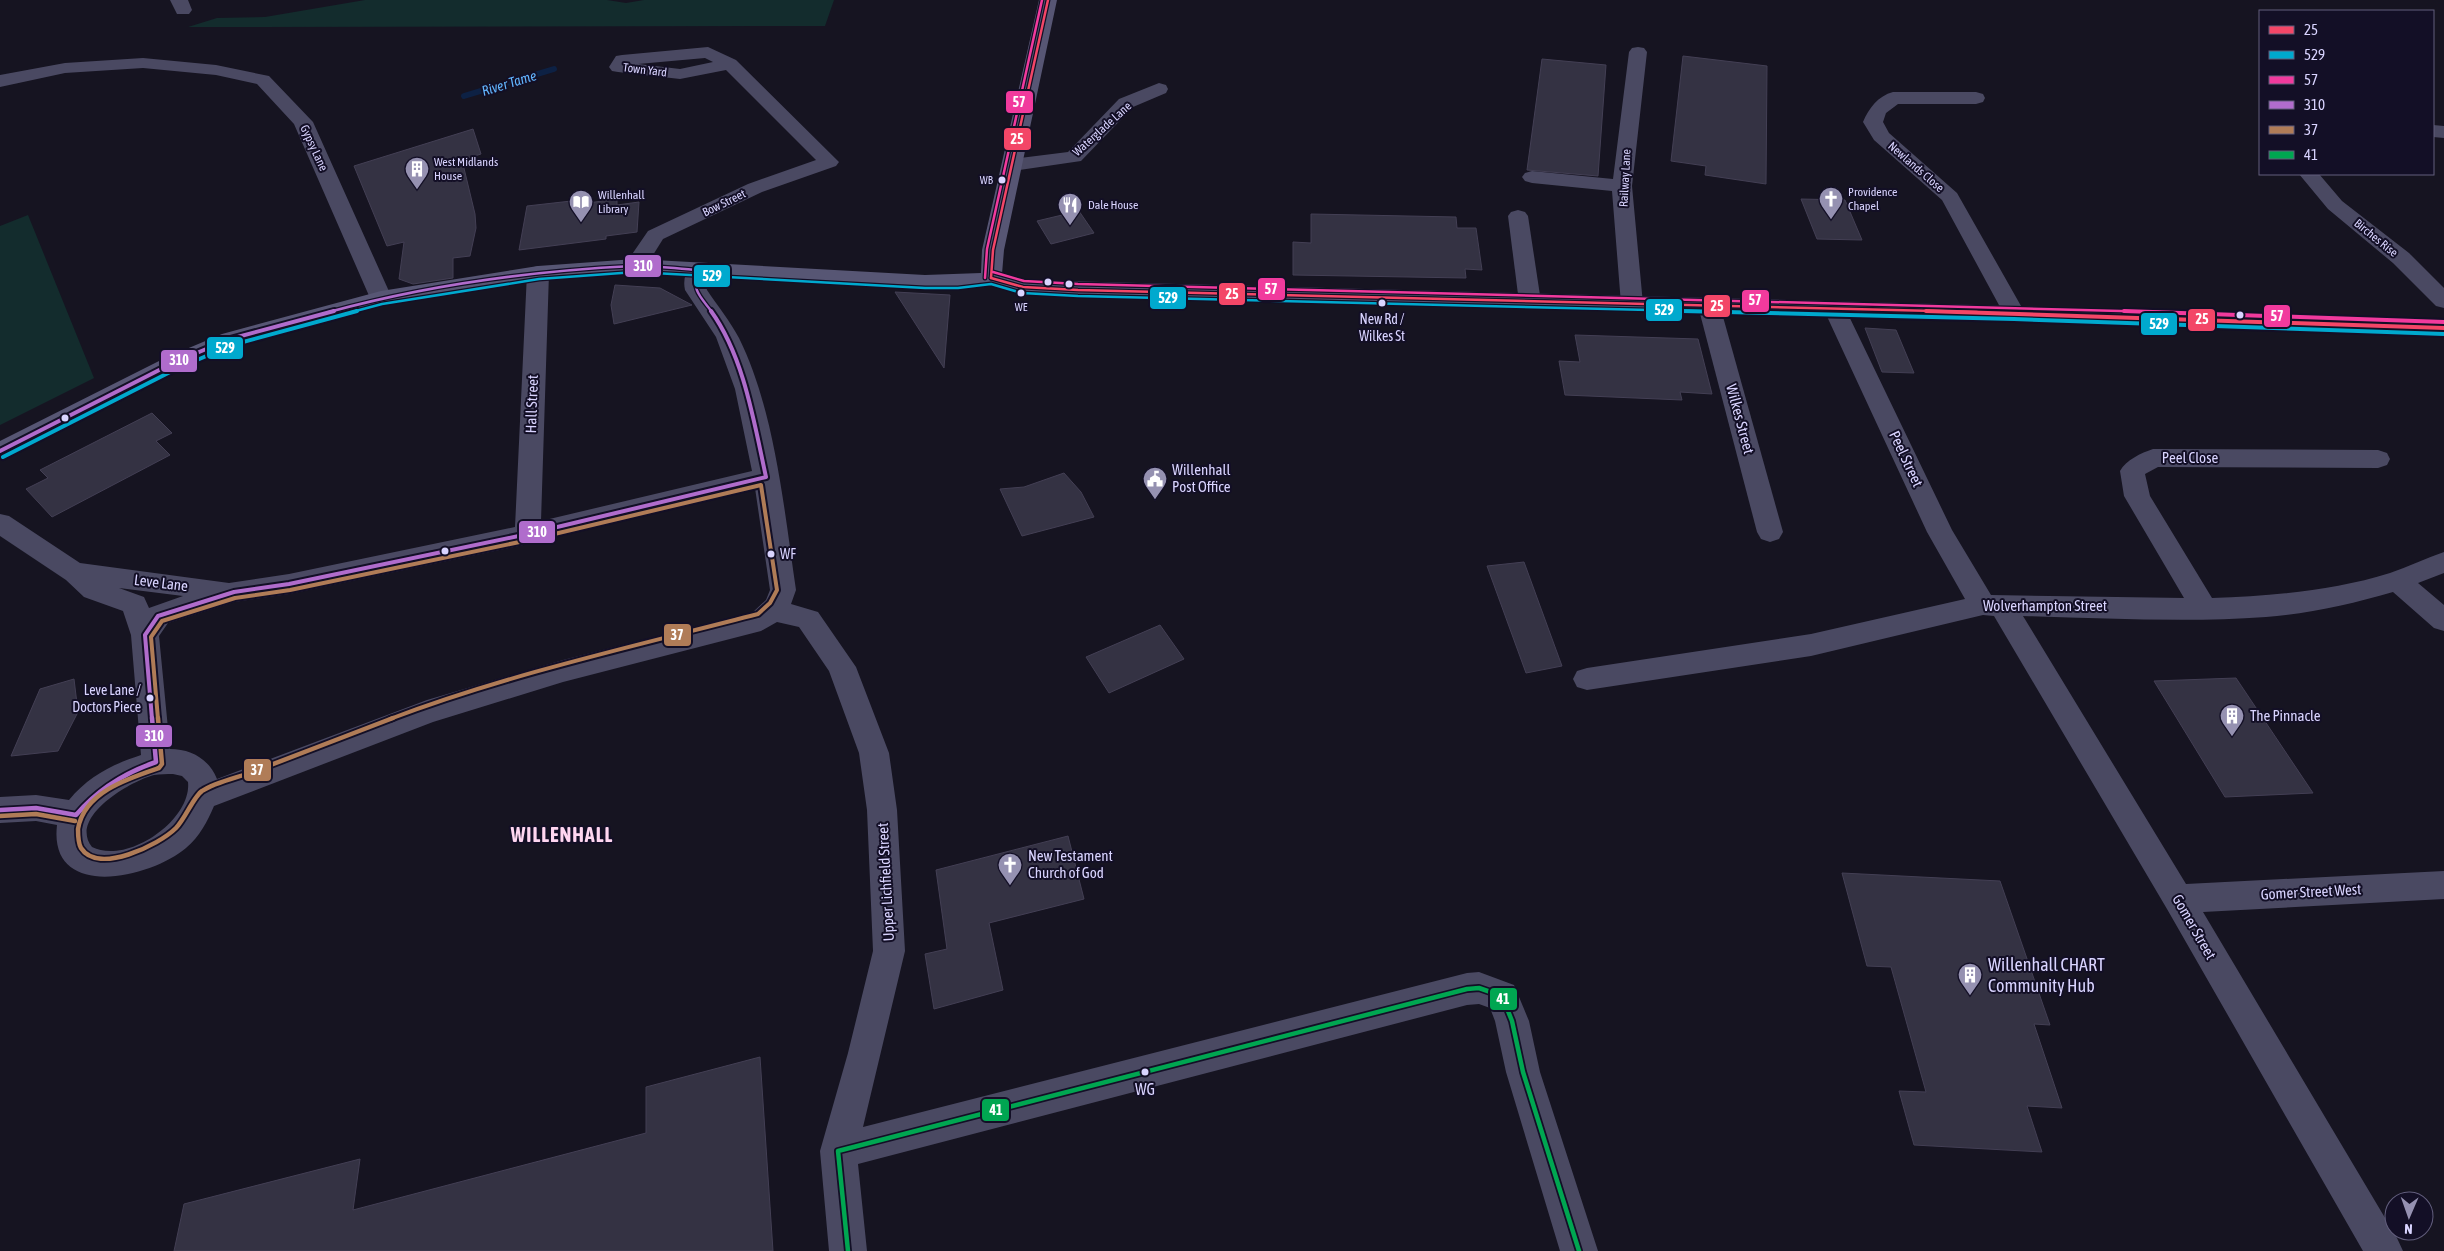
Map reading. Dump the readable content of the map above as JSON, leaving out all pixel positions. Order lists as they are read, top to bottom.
{
  "streets": {
    "street": [
      "Town Yard",
      "Waterglade Lane",
      "Gypsy Lane",
      "Newlands Close",
      "Railway Lane",
      "Bow Street",
      "Birches Rise",
      "Hall Street",
      "Wilkes Street",
      "Peel Close",
      "Peel Street",
      "Leve Lane",
      "Wolverhampton Street",
      "Upper Lichfield Street",
      "Gomer Street West",
      "Gomer Street"
    ]
  },
  "crossings": [
    ["Town Yard", "Bow Street"],
    ["Peel Close", "Wolverhampton Street"],
    ["Peel Street", "Wolverhampton Street"],
    ["Peel Street", "Gomer Street"],
    ["Wolverhampton Street", "Gomer Street"],
    ["Gomer Street West", "Gomer Street"]
  ],
  "districts": ["WILLENHALL"],
  "water": ["River Tame"],
  "places": {
    "other": [
      "WB",
      "WE",
      "New Rd / Wilkes St",
      "WF",
      "Leve Lane / Doctors Piece",
      "WG"
    ],
    "building": ["West Midlands House", "The Pinnacle", "Willenhall CHART Community Hub"],
    "church": ["Providence Chapel", "New Testament Church of God"],
    "library": ["Willenhall Library"],
    "restaurant": ["Dale House"],
    "public building": ["Willenhall Post Office"]
  },
  "lines": [
    "transit line 25",
    "transit line 57",
    "transit line 310",
    "transit line 529",
    "transit line 37",
    "transit line 41"
  ],
  "legend": [
    "25",
    "529",
    "57",
    "310",
    "37",
    "41"
  ],
  "north": "bottom"
}
